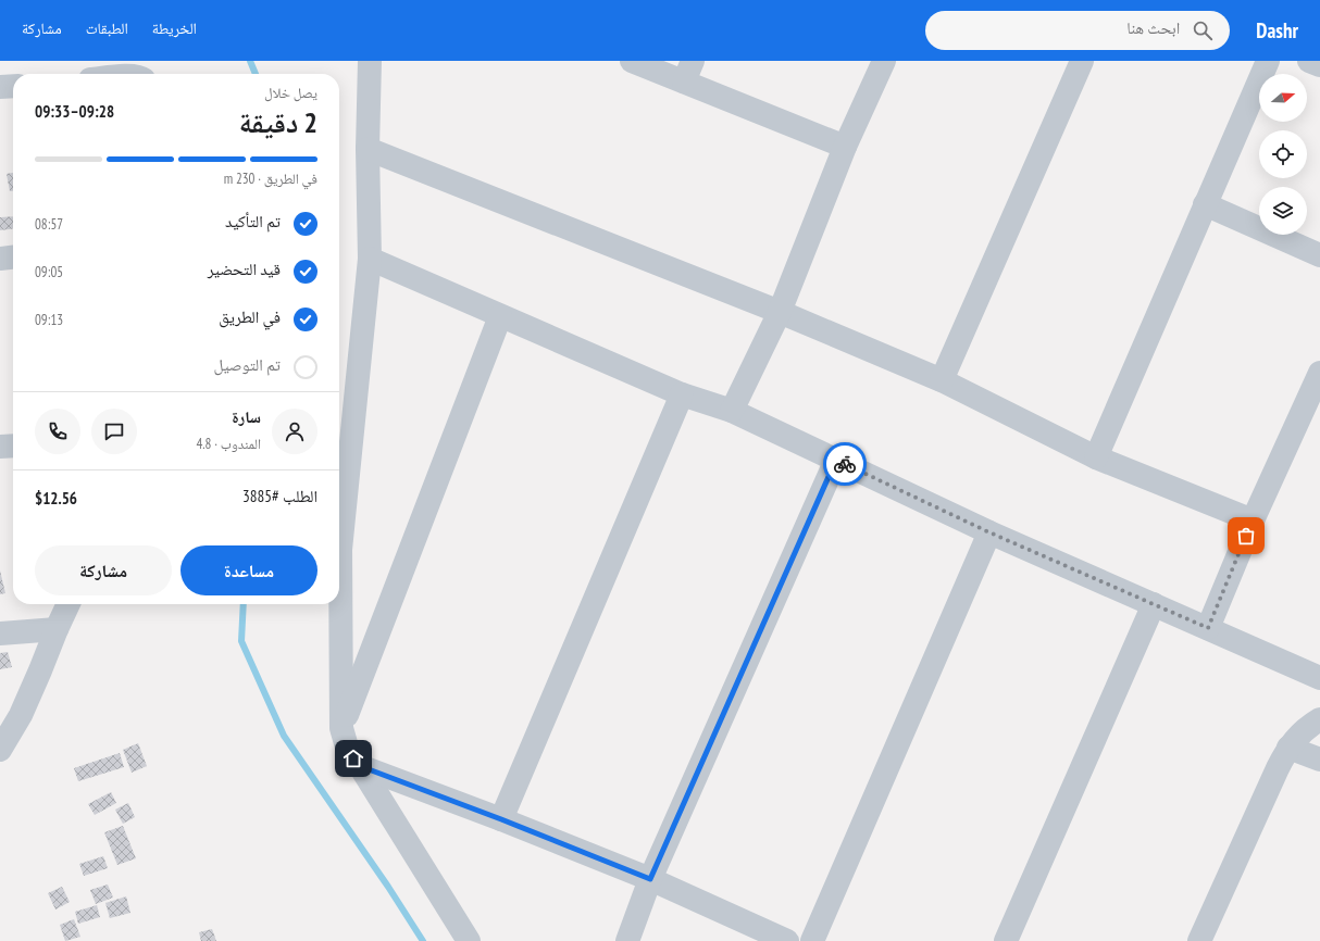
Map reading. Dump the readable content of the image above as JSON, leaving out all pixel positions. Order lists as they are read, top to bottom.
{
  "north": "right",
  "page": {
    "header": "Dashr",
    "search": "ابحث هنا",
    "nav": ["الخريطة", "الطبقات", "مشاركة"],
    "heading": ["2 دقيقة", "يصل خلال", "09:28–09:33"],
    "panel": [
      "سارة",
      "المندوب · 4.8",
      "الطلب #3885",
      "$12.56"
    ],
    "bar": "في الطريق · 230 m",
    "list": [
      ["تم التأكيد", "08:57"],
      ["قيد التحضير", "09:05"],
      ["في الطريق", "09:13"],
      "تم التوصيل"
    ],
    "buttons": ["مساعدة", "مشاركة"]
  }
}
